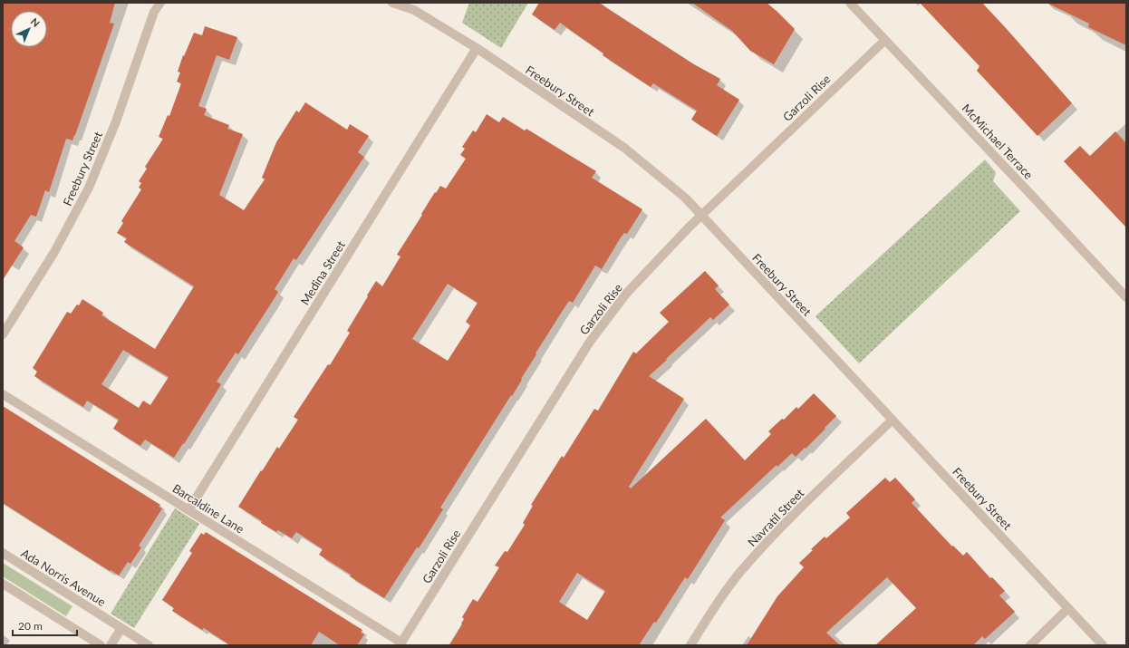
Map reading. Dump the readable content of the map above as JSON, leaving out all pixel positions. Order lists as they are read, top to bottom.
{
  "streets": {
    "street": [
      "Freebury Street",
      "Garzoli Rise",
      "McMichael Terrace",
      "Medina Street",
      "Barcaldine Lane",
      "Navratil Street",
      "Ada Norris Avenue"
    ]
  },
  "crossings": [
    ["Freebury Street", "Garzoli Rise"],
    ["Freebury Street", "Medina Street"],
    ["Freebury Street", "Navratil Street"],
    ["Garzoli Rise", "McMichael Terrace"],
    ["Garzoli Rise", "Barcaldine Lane"],
    ["Medina Street", "Barcaldine Lane"]
  ],
  "scale_bar": "20 m",
  "north": "top right"
}
